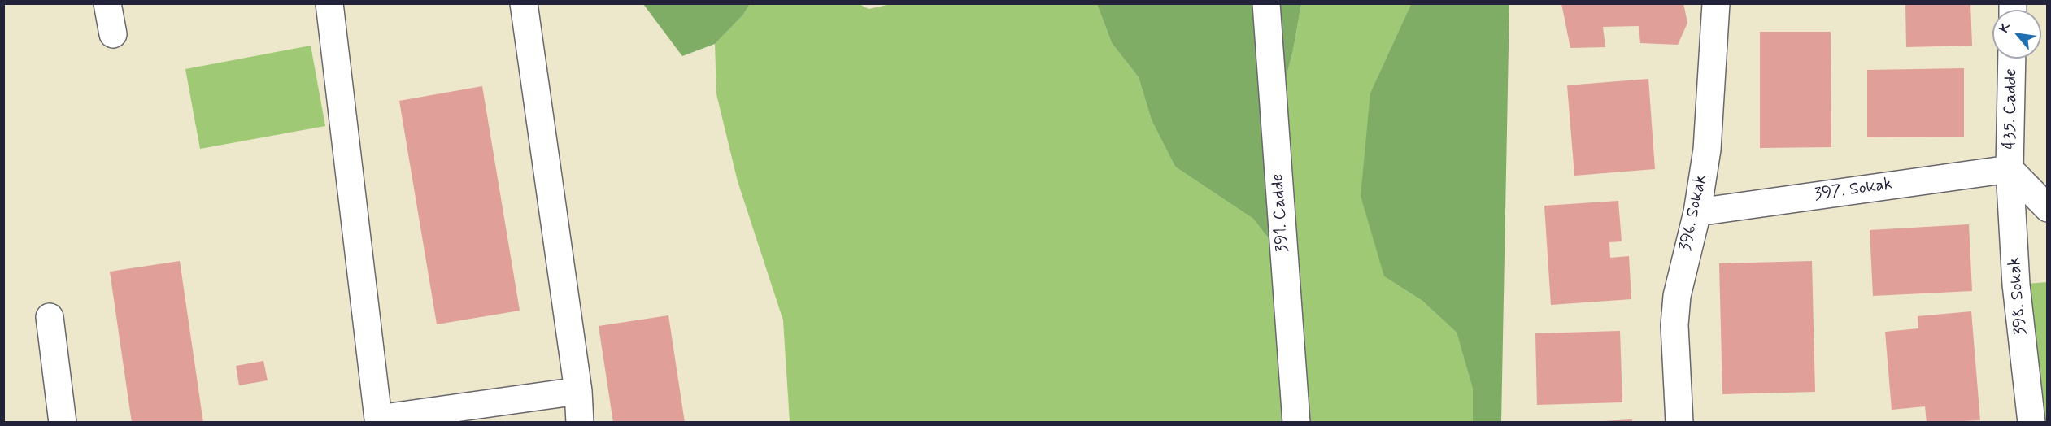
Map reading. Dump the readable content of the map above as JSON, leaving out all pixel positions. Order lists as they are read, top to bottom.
{
  "streets": {
    "street": [
      "435. Cadde",
      "397. Sokak",
      "391. Cadde",
      "396. Sokak",
      "398. Sokak"
    ]
  },
  "crossings": [
    ["435. Cadde", "397. Sokak"],
    ["435. Cadde", "398. Sokak"],
    ["397. Sokak", "396. Sokak"],
    ["397. Sokak", "398. Sokak"]
  ],
  "north": "top left"
}
